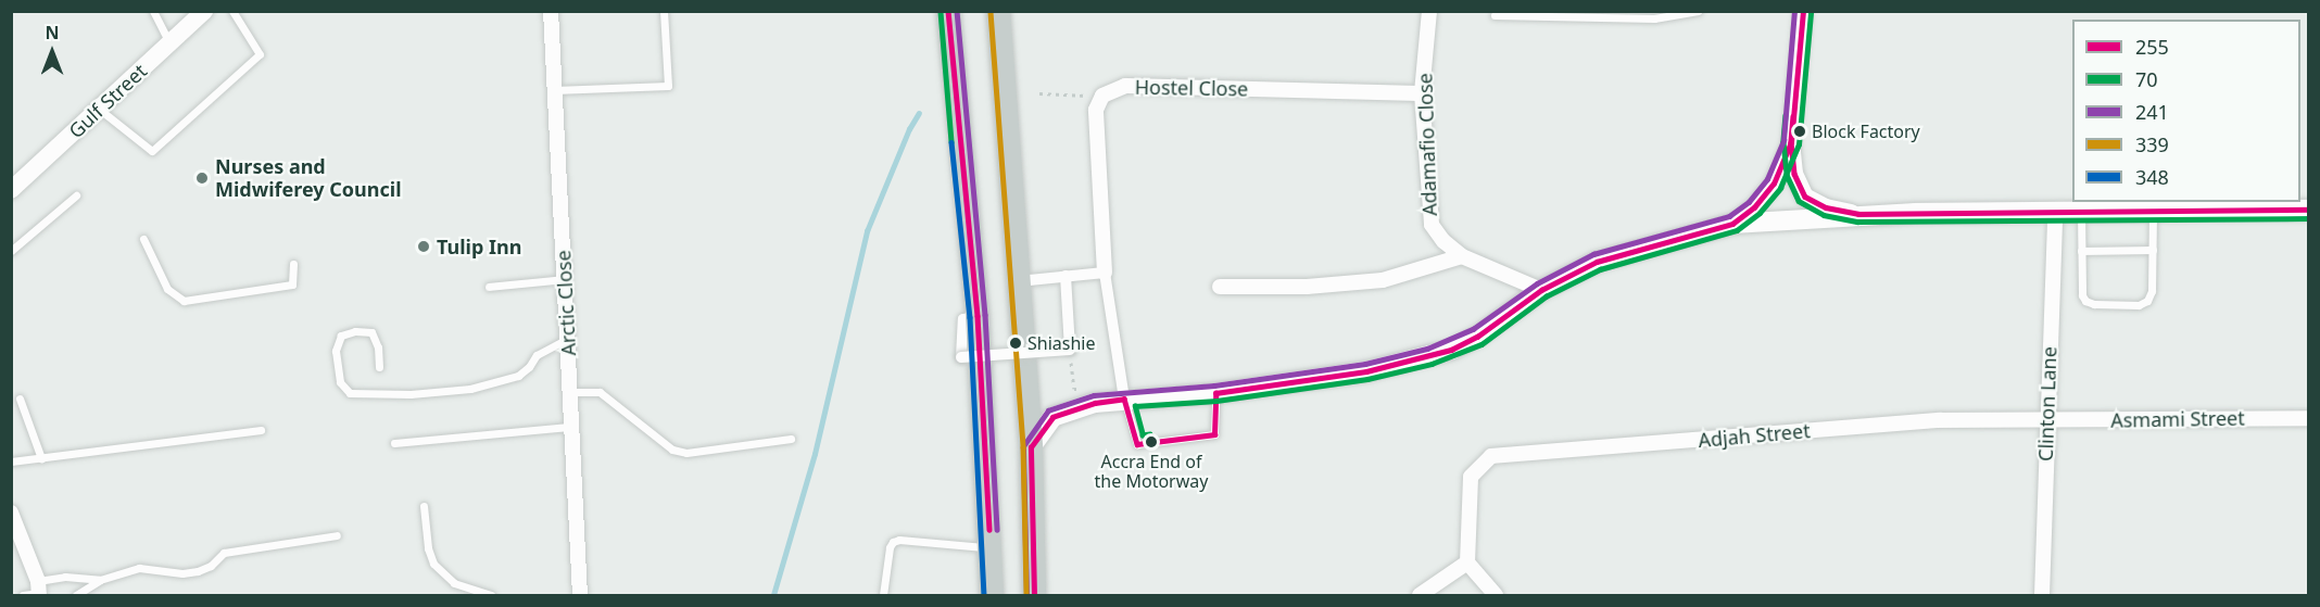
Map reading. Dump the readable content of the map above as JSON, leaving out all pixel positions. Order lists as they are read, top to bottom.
{
  "streets": {
    "street": [
      "Hostel Close",
      "Gulf Street",
      "Adamafio Close",
      "Arctic Close",
      "Clinton Lane",
      "Asmami Street",
      "Adjah Street"
    ]
  },
  "crossings": [
    ["Hostel Close", "Adamafio Close"],
    ["Clinton Lane", "Asmami Street"],
    ["Clinton Lane", "Adjah Street"],
    ["Asmami Street", "Adjah Street"]
  ],
  "places": [
    "Block Factory",
    "Nurses and Midwiferey Council",
    "Tulip Inn",
    "Shiashie",
    "Accra End of the Motorway"
  ],
  "lines": [
    "transit line 255",
    "transit line 241",
    "transit line 70",
    "transit line 339",
    "transit line 348"
  ],
  "legend": [
    "255",
    "70",
    "241",
    "339",
    "348"
  ],
  "north": "top"
}
